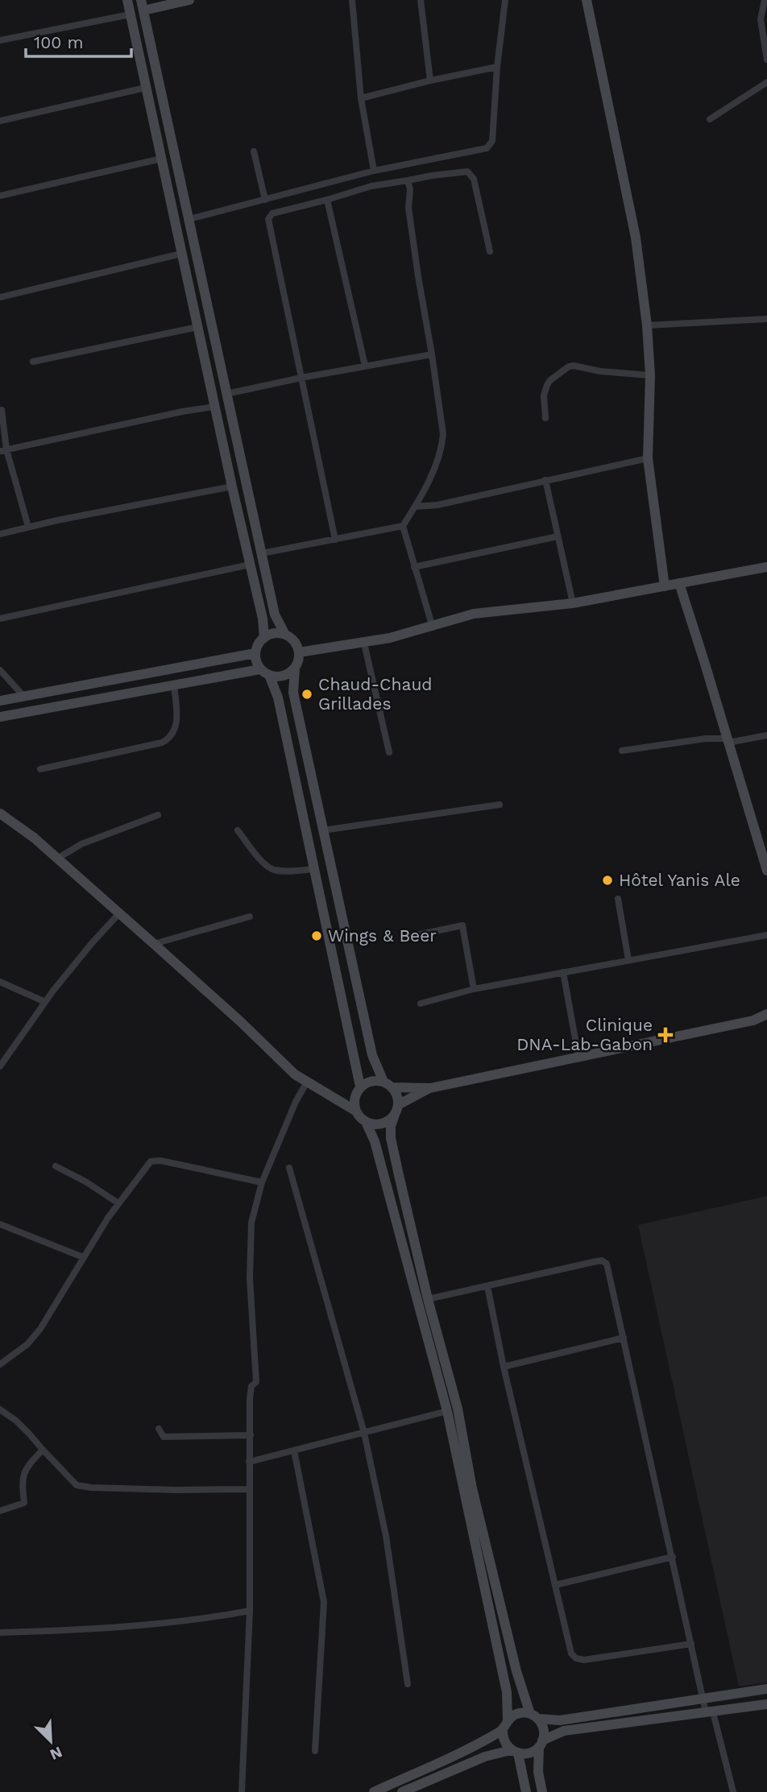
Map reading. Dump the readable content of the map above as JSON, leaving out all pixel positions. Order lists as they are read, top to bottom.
{
  "places": {
    "other": ["Chaud-Chaud Grillades", "Hôtel Yanis Ale", "Wings & Beer"],
    "health": ["Clinique DNA-Lab-Gabon"]
  },
  "scale_bar": "100 m",
  "north": "bottom right"
}
